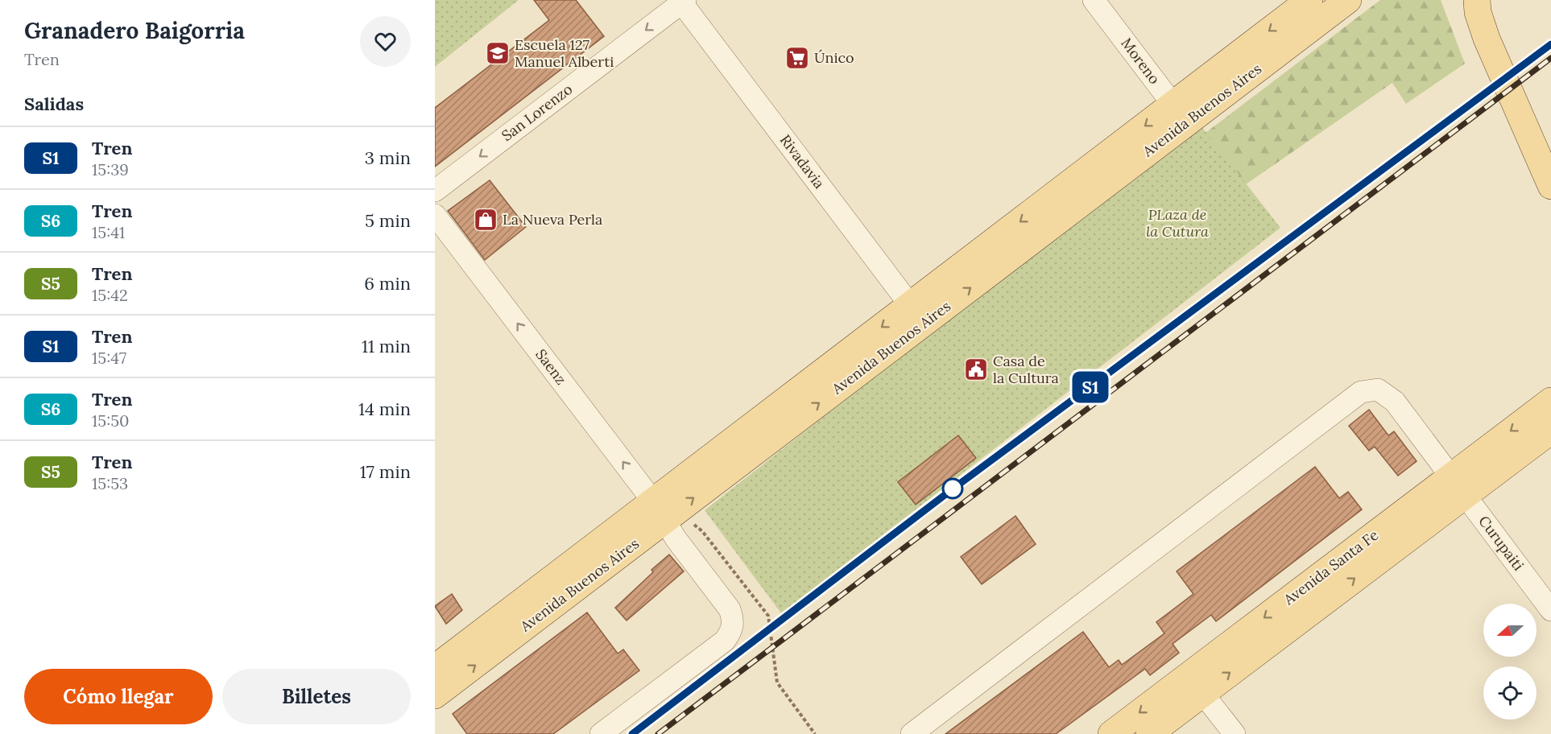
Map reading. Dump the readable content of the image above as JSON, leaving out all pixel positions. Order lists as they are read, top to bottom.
{
  "streets": {
    "main road": ["Avenida Buenos Aires", "Avenida Santa Fe"],
    "street": [
      "Moreno",
      "San Lorenzo",
      "Rivadavia",
      "Saenz",
      "Curupaiti"
    ]
  },
  "crossings": [
    ["Moreno", "Avenida Buenos Aires"],
    ["Avenida Buenos Aires", "Rivadavia"],
    ["Avenida Buenos Aires", "Saenz"],
    ["San Lorenzo", "Rivadavia"],
    ["Curupaiti", "Avenida Santa Fe"]
  ],
  "one_way": ["San Lorenzo", "Saenz"],
  "parks": ["PLaza de la Cutura"],
  "places": {
    "school or university": ["Escuela 127 Manuel Alberti"],
    "supermarket": ["Único"],
    "shop": ["La Nueva Perla"],
    "public building": ["Casa de la Cultura"]
  },
  "north": "left",
  "page": {
    "heading": [
      ["Granadero Baigorria", "Tren"],
      "Salidas"
    ],
    "on_map": "S1",
    "list": [
      {
        "mark": "S1",
        "name": "Tren",
        "note": "15:39",
        "value": "3 min"
      },
      {
        "mark": "S6",
        "name": "Tren",
        "note": "15:41",
        "value": "5 min"
      },
      {
        "mark": "S5",
        "name": "Tren",
        "note": "15:42",
        "value": "6 min"
      },
      {
        "mark": "S1",
        "name": "Tren",
        "note": "15:47",
        "value": "11 min"
      },
      {
        "mark": "S6",
        "name": "Tren",
        "note": "15:50",
        "value": "14 min"
      },
      {
        "mark": "S5",
        "name": "Tren",
        "note": "15:53",
        "value": "17 min"
      }
    ],
    "buttons": ["Cómo llegar", "Billetes"]
  }
}
